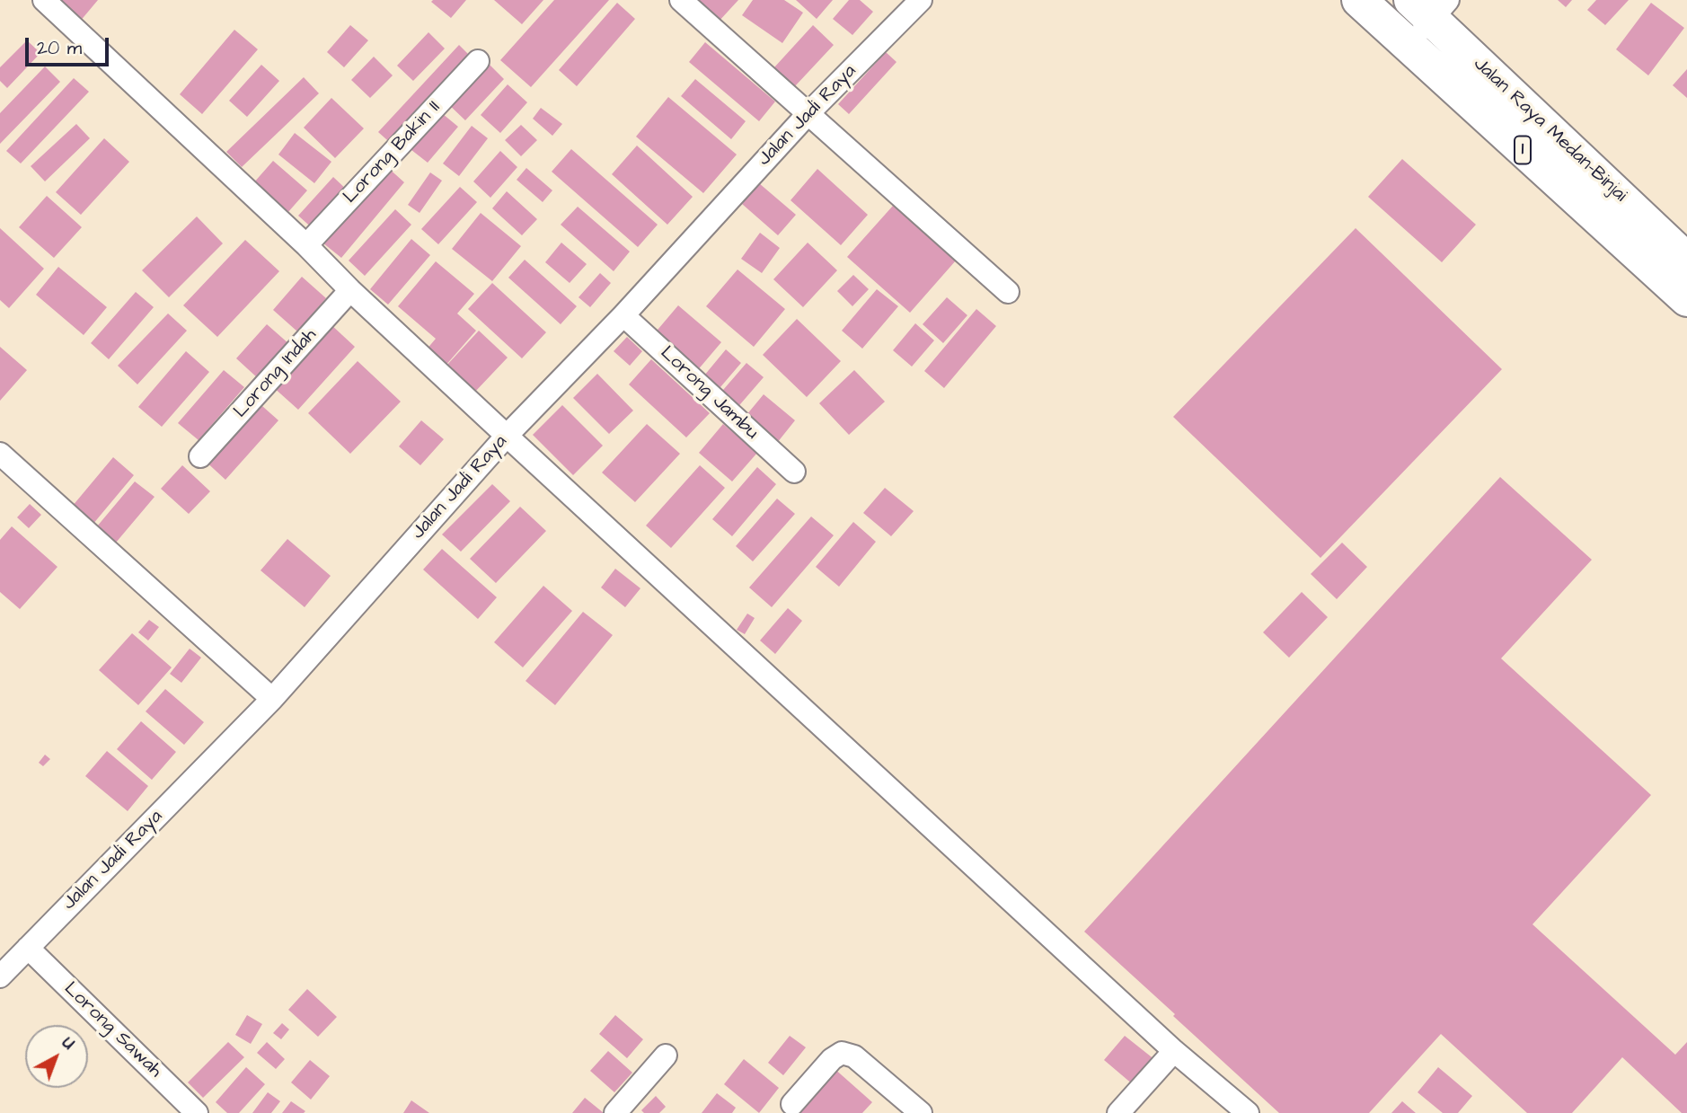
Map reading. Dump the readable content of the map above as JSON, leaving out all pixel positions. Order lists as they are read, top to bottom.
{
  "streets": {
    "highway": ["Jalan Raya Medan-Binjai", "1"],
    "street": [
      "Jalan Jadi Raya",
      "Lorong Bakin II",
      "Lorong Indah",
      "Lorong Jambu",
      "Lorong Sawah"
    ]
  },
  "crossings": [
    ["Jalan Jadi Raya", "Lorong Jambu"],
    ["Jalan Jadi Raya", "Lorong Sawah"]
  ],
  "scale_bar": "20 m",
  "north": "top right"
}
